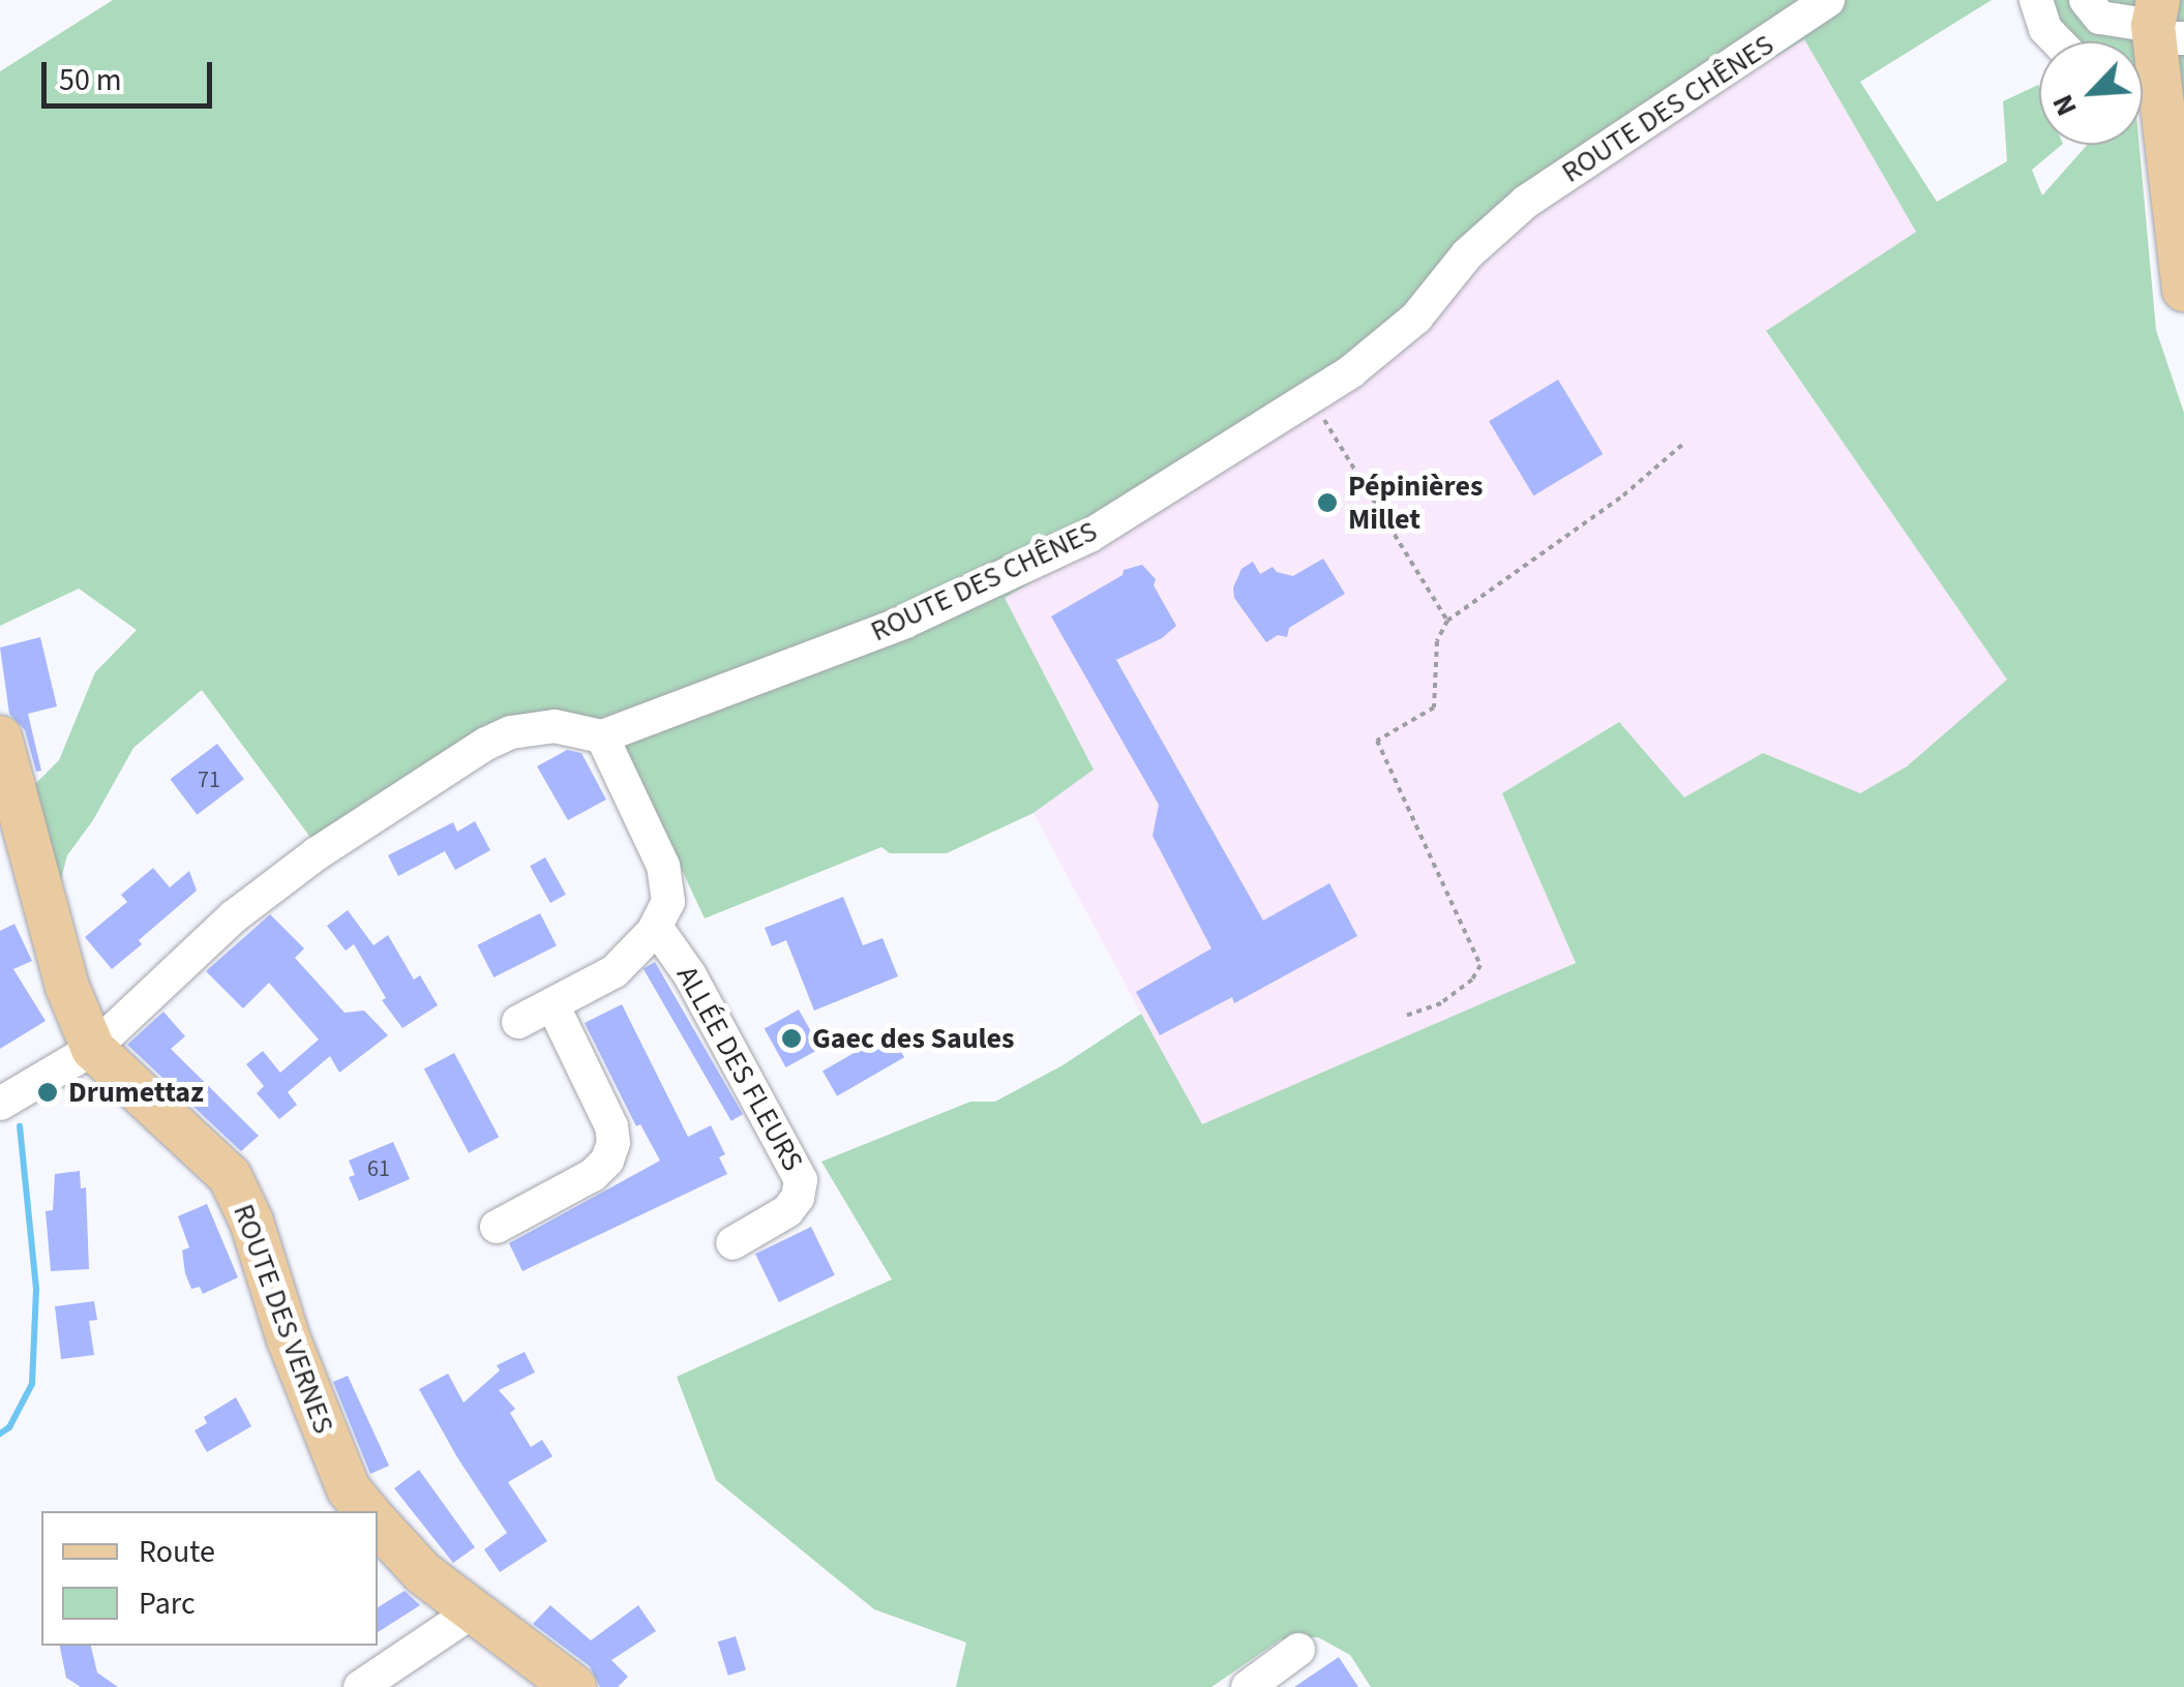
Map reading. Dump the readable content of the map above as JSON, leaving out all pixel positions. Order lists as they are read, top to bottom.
{
  "streets": {
    "main road": ["ROUTE DES VERNES"],
    "street": ["ROUTE DES CHÊNES", "ALLÉE DES FLEURS"]
  },
  "places": ["Pépinières Millet", "Gaec des Saules", "Drumettaz"],
  "house_numbers": ["71", "61"],
  "legend": ["Route", "Parc"],
  "scale_bar": "50 m",
  "north": "bottom left"
}
